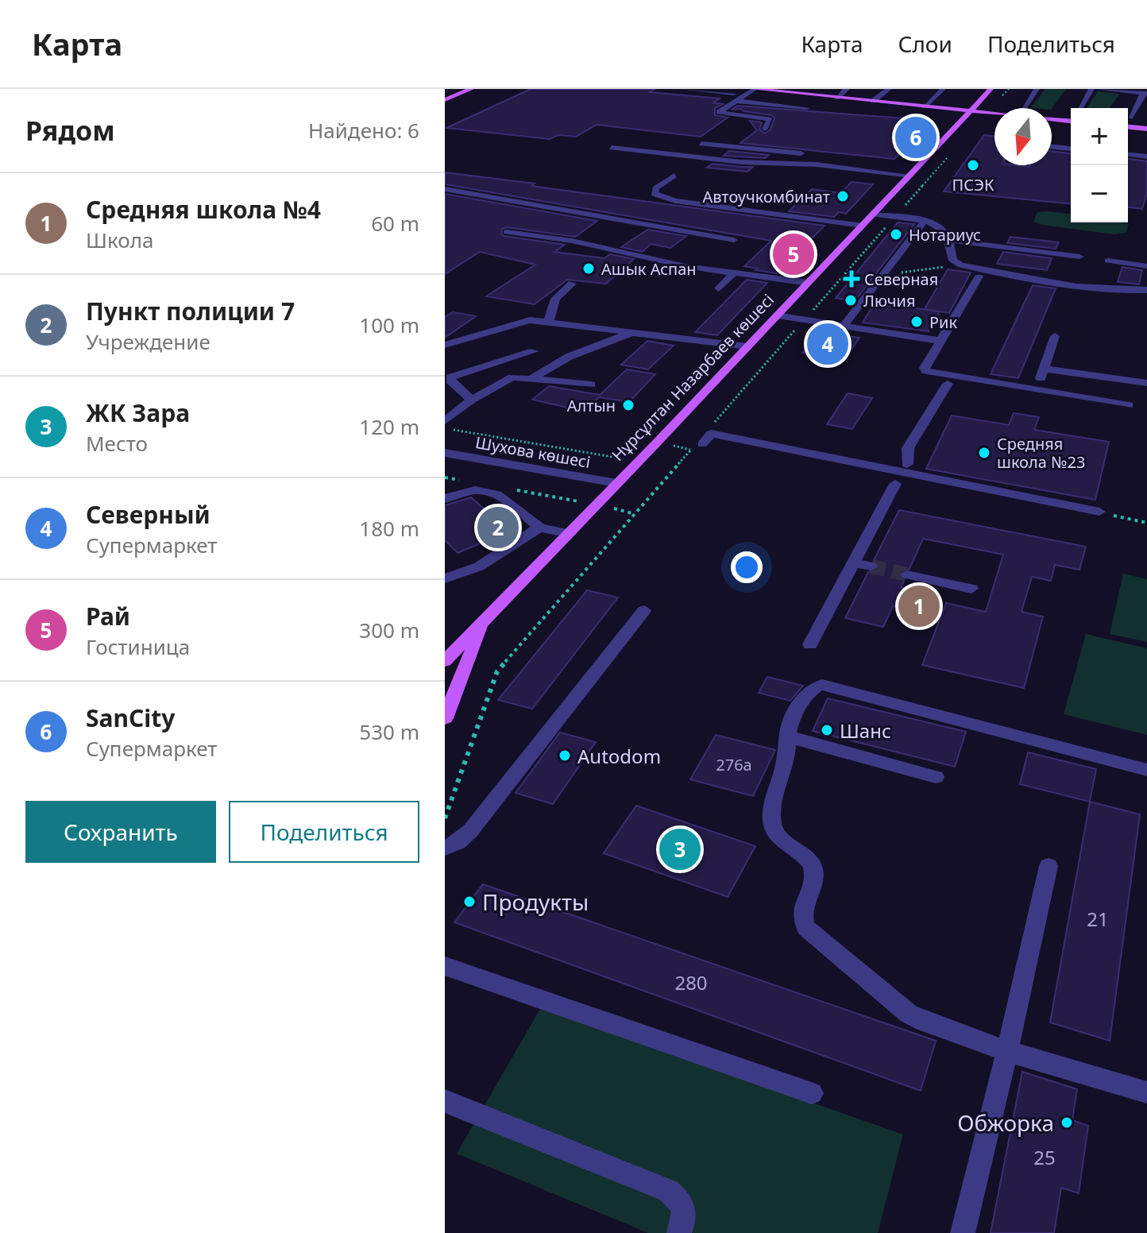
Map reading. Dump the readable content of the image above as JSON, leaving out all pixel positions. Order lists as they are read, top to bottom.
{
  "streets": {
    "main road": ["Нұрсұлтан Назарбаев көшесі"],
    "street": ["Шухова көшесі"]
  },
  "crossings": [
    ["Нұрсұлтан Назарбаев көшесі", "Шухова көшесі"]
  ],
  "places": {
    "other": [
      "ПСЭК",
      "Автоучкомбинат",
      "Нотариус",
      "Ашык Аспан",
      "Лючия",
      "Рик",
      "Алтын",
      "Средняя школа №23",
      "Шанс",
      "Autodom",
      "Продукты",
      "Обжорка"
    ],
    "health": ["Северная"]
  },
  "house_numbers": [
    "276а",
    "21",
    "280",
    "25"
  ],
  "north": "bottom",
  "page": {
    "header": "Карта",
    "nav": ["Карта", "Слои", "Поделиться"],
    "heading": ["Рядом", "Найдено: 6"],
    "map_buttons": ["+", "−"],
    "pins": [
      "6",
      "5",
      "4",
      "2",
      "1",
      "3"
    ],
    "list": [
      {
        "mark": "1",
        "name": "Средняя школа №4",
        "note": "Школа",
        "value": "60 m"
      },
      {
        "mark": "2",
        "name": "Пункт полиции 7",
        "note": "Учреждение",
        "value": "100 m"
      },
      {
        "mark": "3",
        "name": "ЖК Зара",
        "note": "Место",
        "value": "120 m"
      },
      {
        "mark": "4",
        "name": "Северный",
        "note": "Супермаркет",
        "value": "180 m"
      },
      {
        "mark": "5",
        "name": "Рай",
        "note": "Гостиница",
        "value": "300 m"
      },
      {
        "mark": "6",
        "name": "SanCity",
        "note": "Супермаркет",
        "value": "530 m"
      }
    ],
    "buttons": ["Сохранить", "Поделиться"]
  }
}
